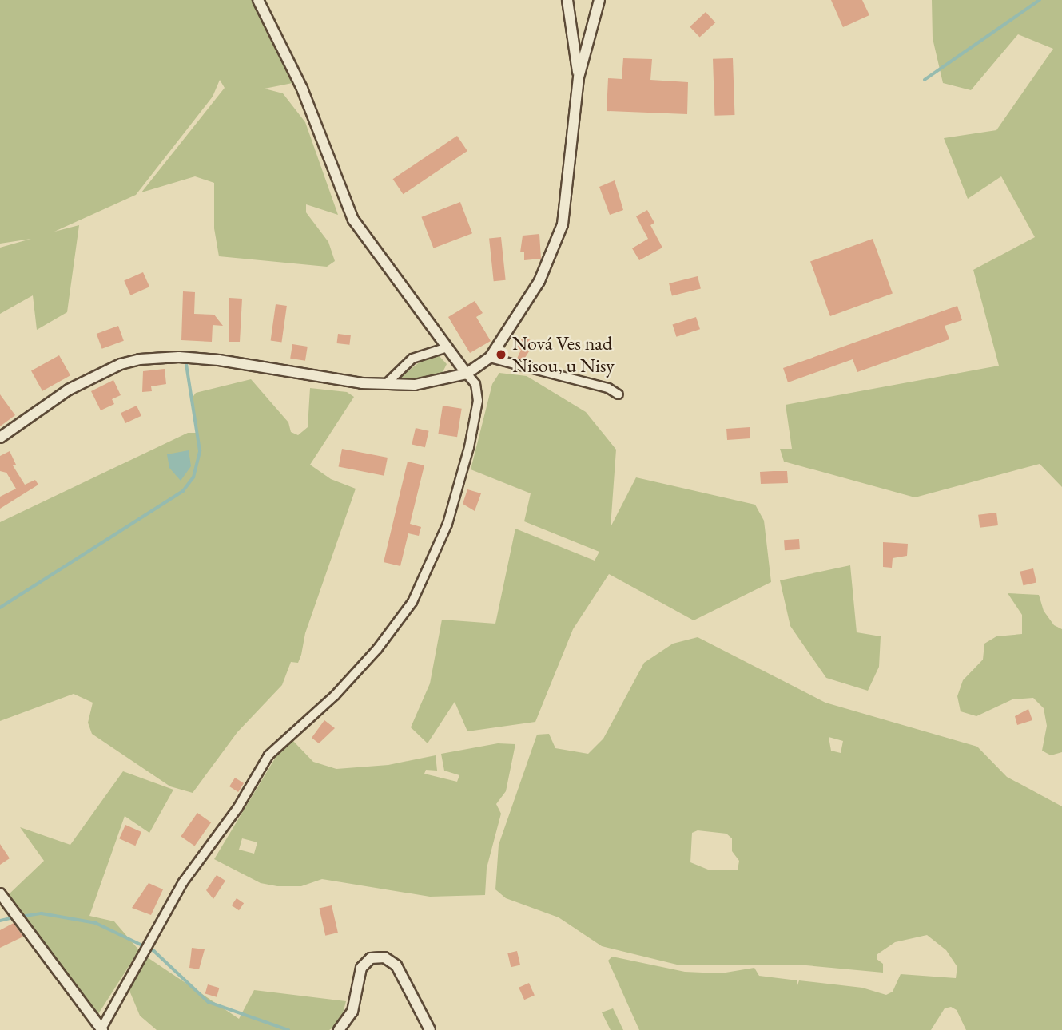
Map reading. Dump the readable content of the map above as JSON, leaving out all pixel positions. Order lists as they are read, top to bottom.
{
  "places": ["Nová Ves nad Nisou, u Nisy"]
}
